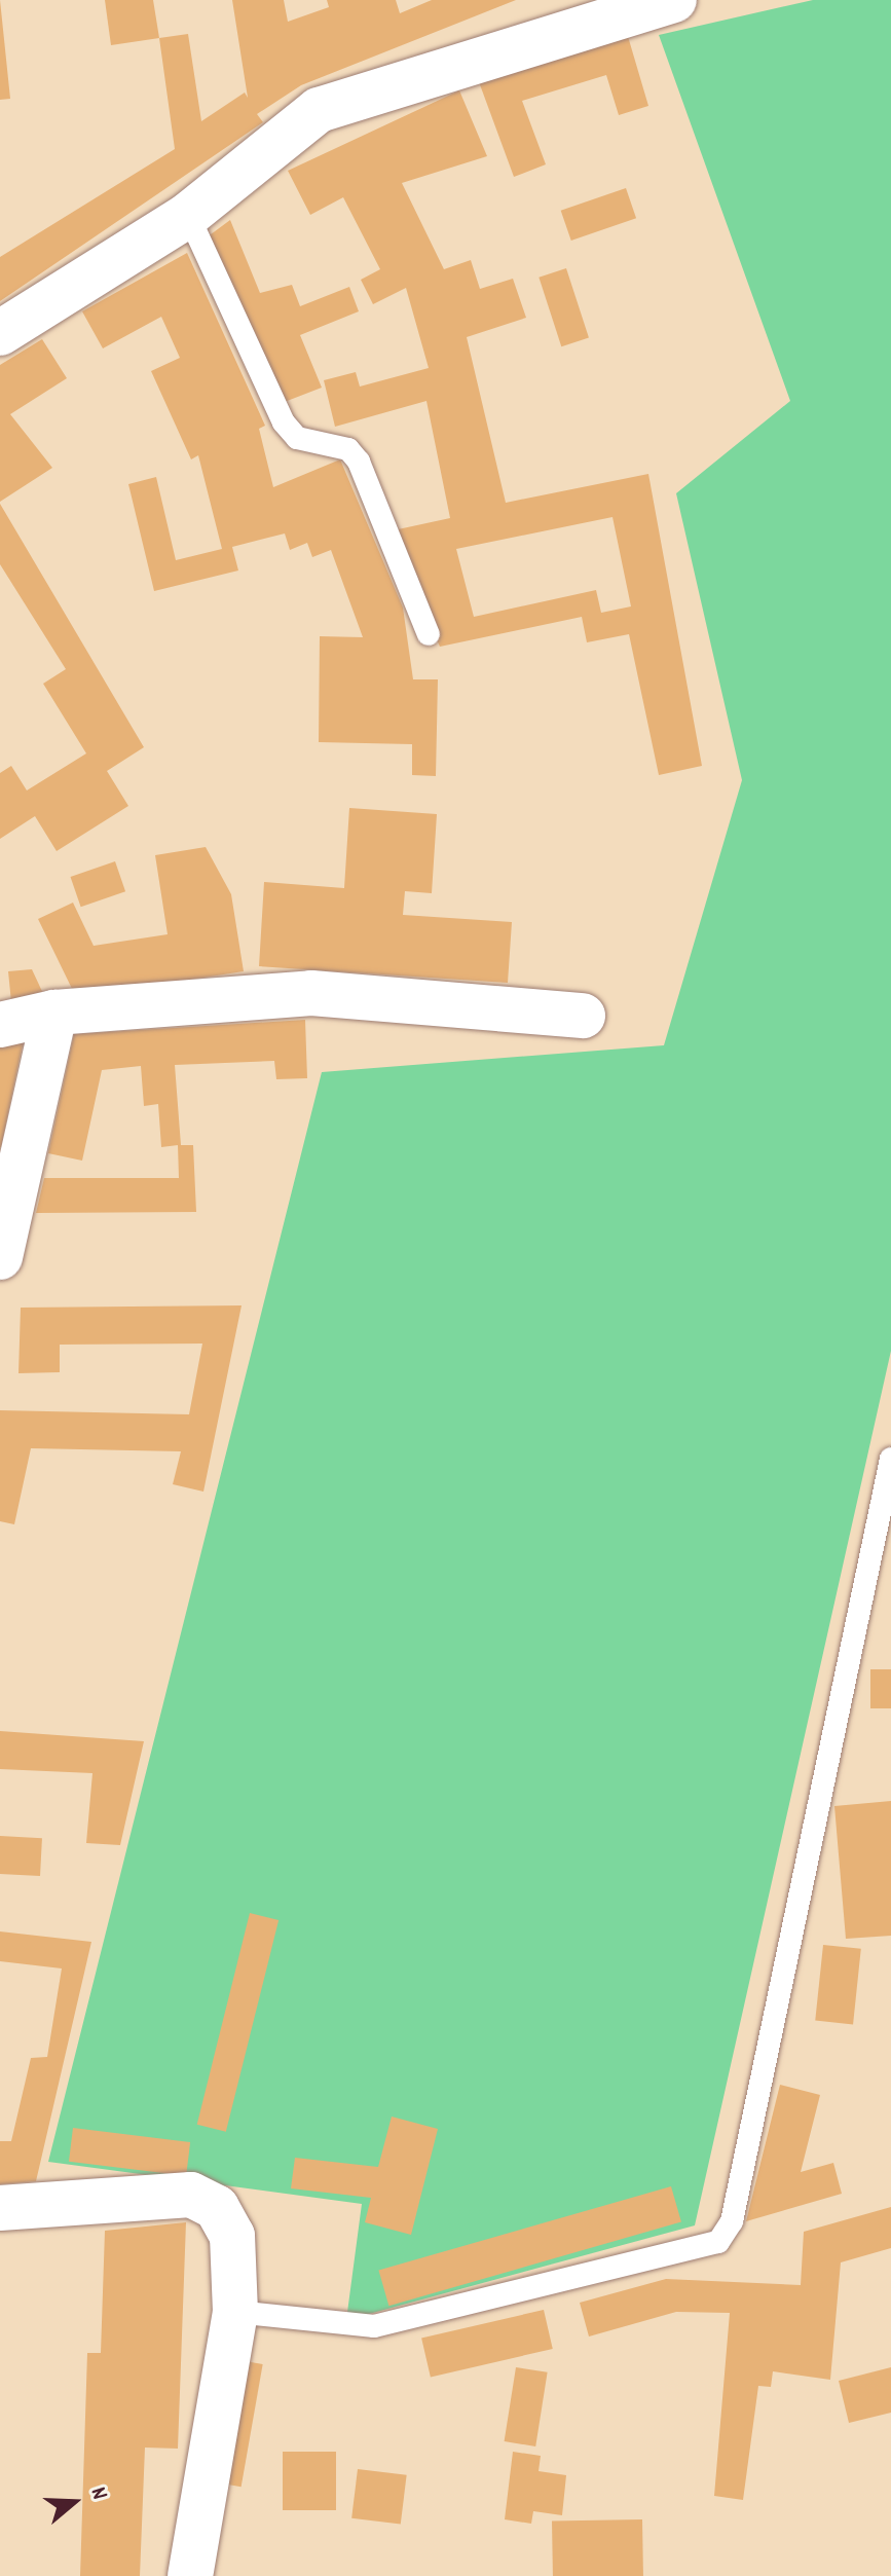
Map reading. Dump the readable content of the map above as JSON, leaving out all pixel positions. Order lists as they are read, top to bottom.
{
  "north": "right"
}
